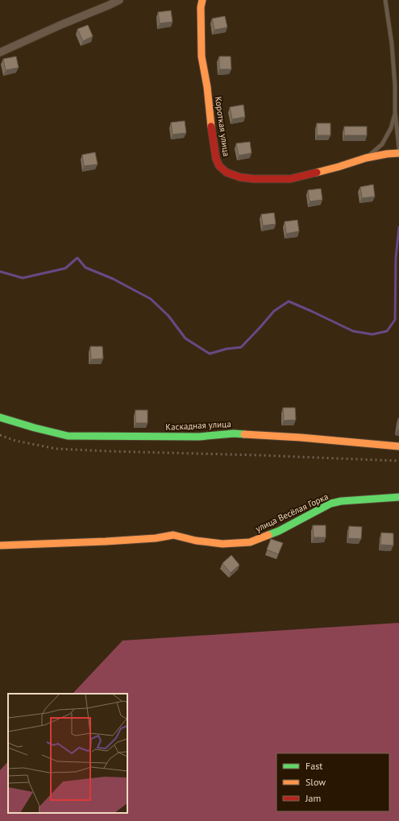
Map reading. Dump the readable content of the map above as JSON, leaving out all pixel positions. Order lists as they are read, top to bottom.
{
  "streets": {
    "street": ["Короткая улица", "Каскадная улица", "улица Весёлая Горка"]
  },
  "legend": ["Fast", "Slow", "Jam"]
}
